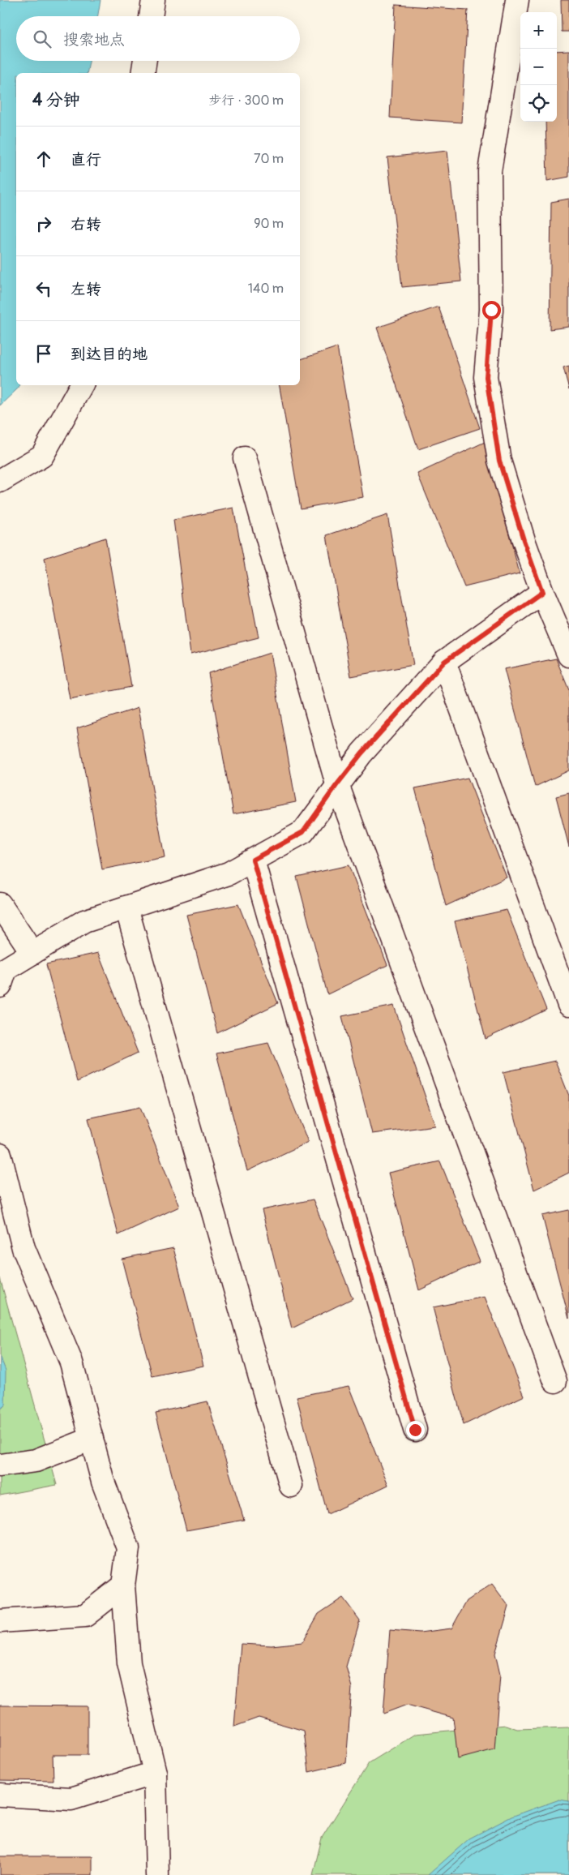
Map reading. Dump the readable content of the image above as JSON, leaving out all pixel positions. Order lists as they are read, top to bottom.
{
  "page": {
    "map_buttons": ["+", "−"],
    "search": "搜索地点",
    "heading": ["4 分钟", "步行 · 300 m"],
    "list": [
      ["直行", "70 m"],
      ["右转", "90 m"],
      ["左转", "140 m"],
      "到达目的地"
    ]
  }
}
